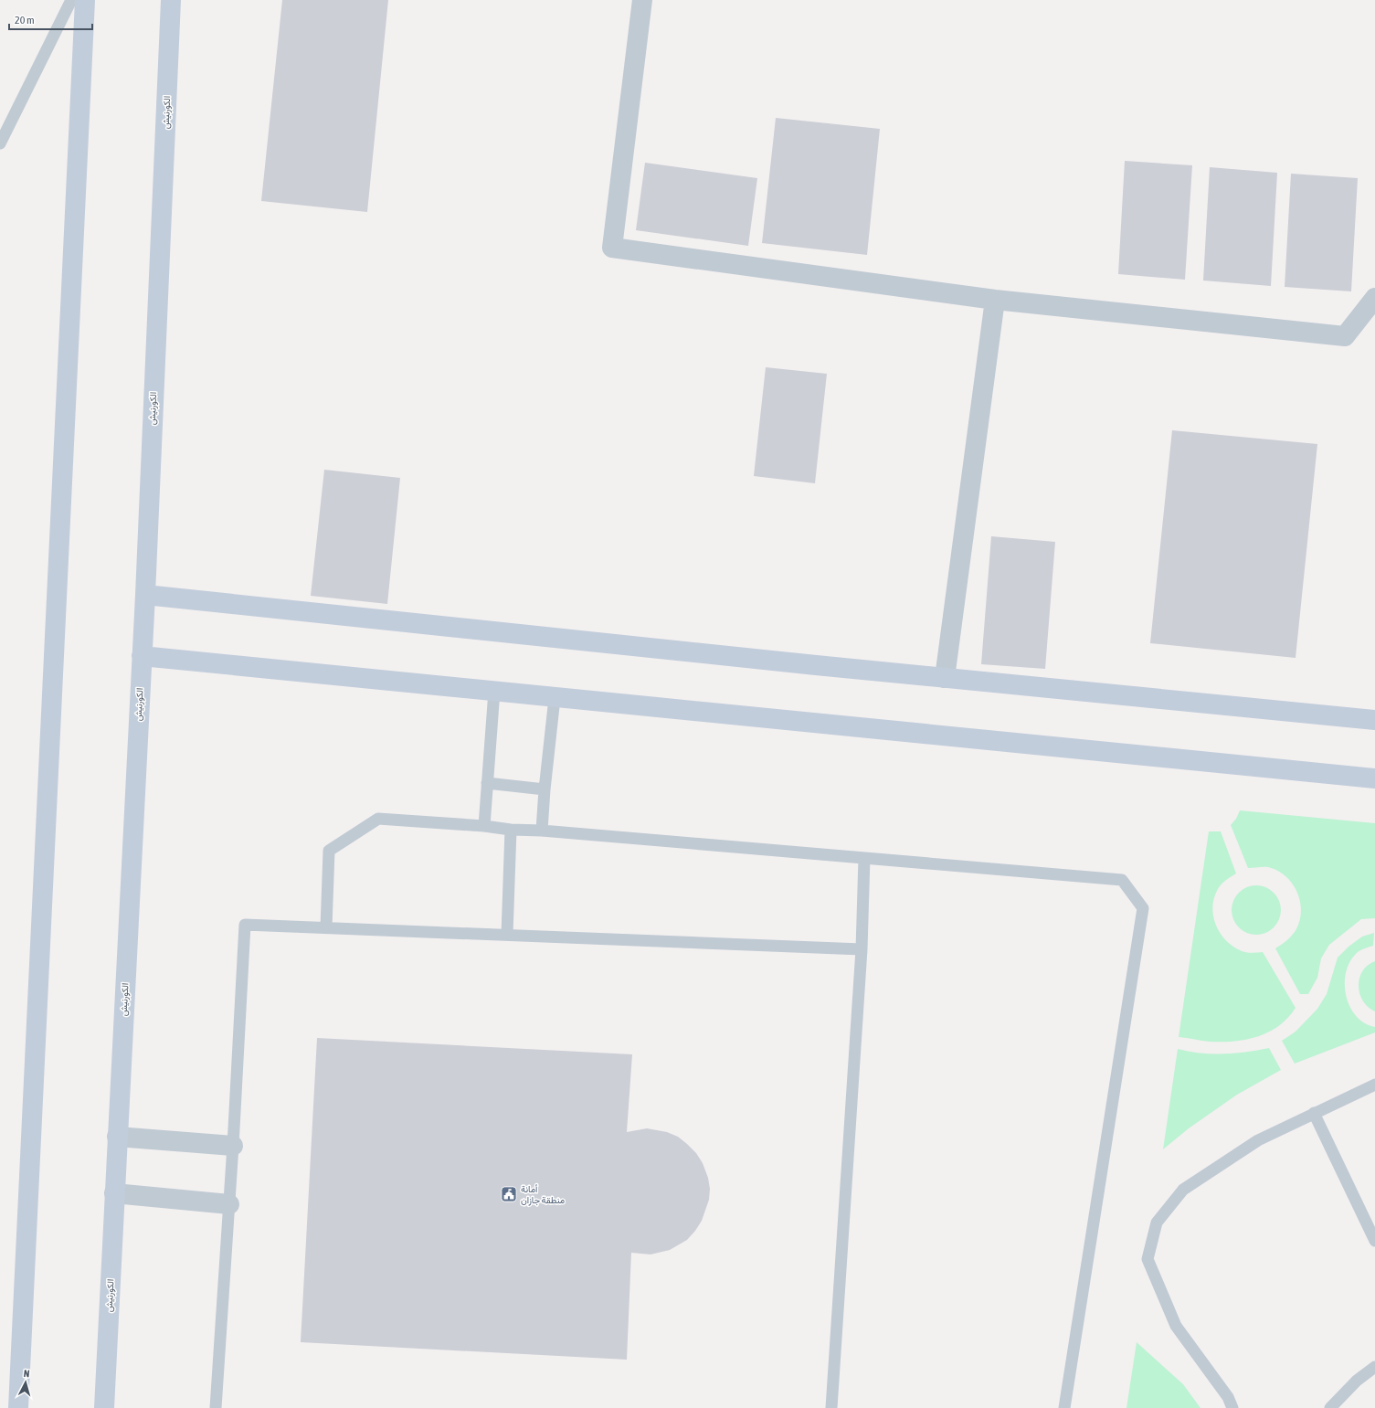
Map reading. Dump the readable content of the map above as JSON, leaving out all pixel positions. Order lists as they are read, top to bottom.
{
  "streets": {
    "main road": ["الكورنيش"]
  },
  "places": {
    "public building": ["أمانة منطقة جازان"]
  },
  "scale_bar": "20 m",
  "north": "top"
}
